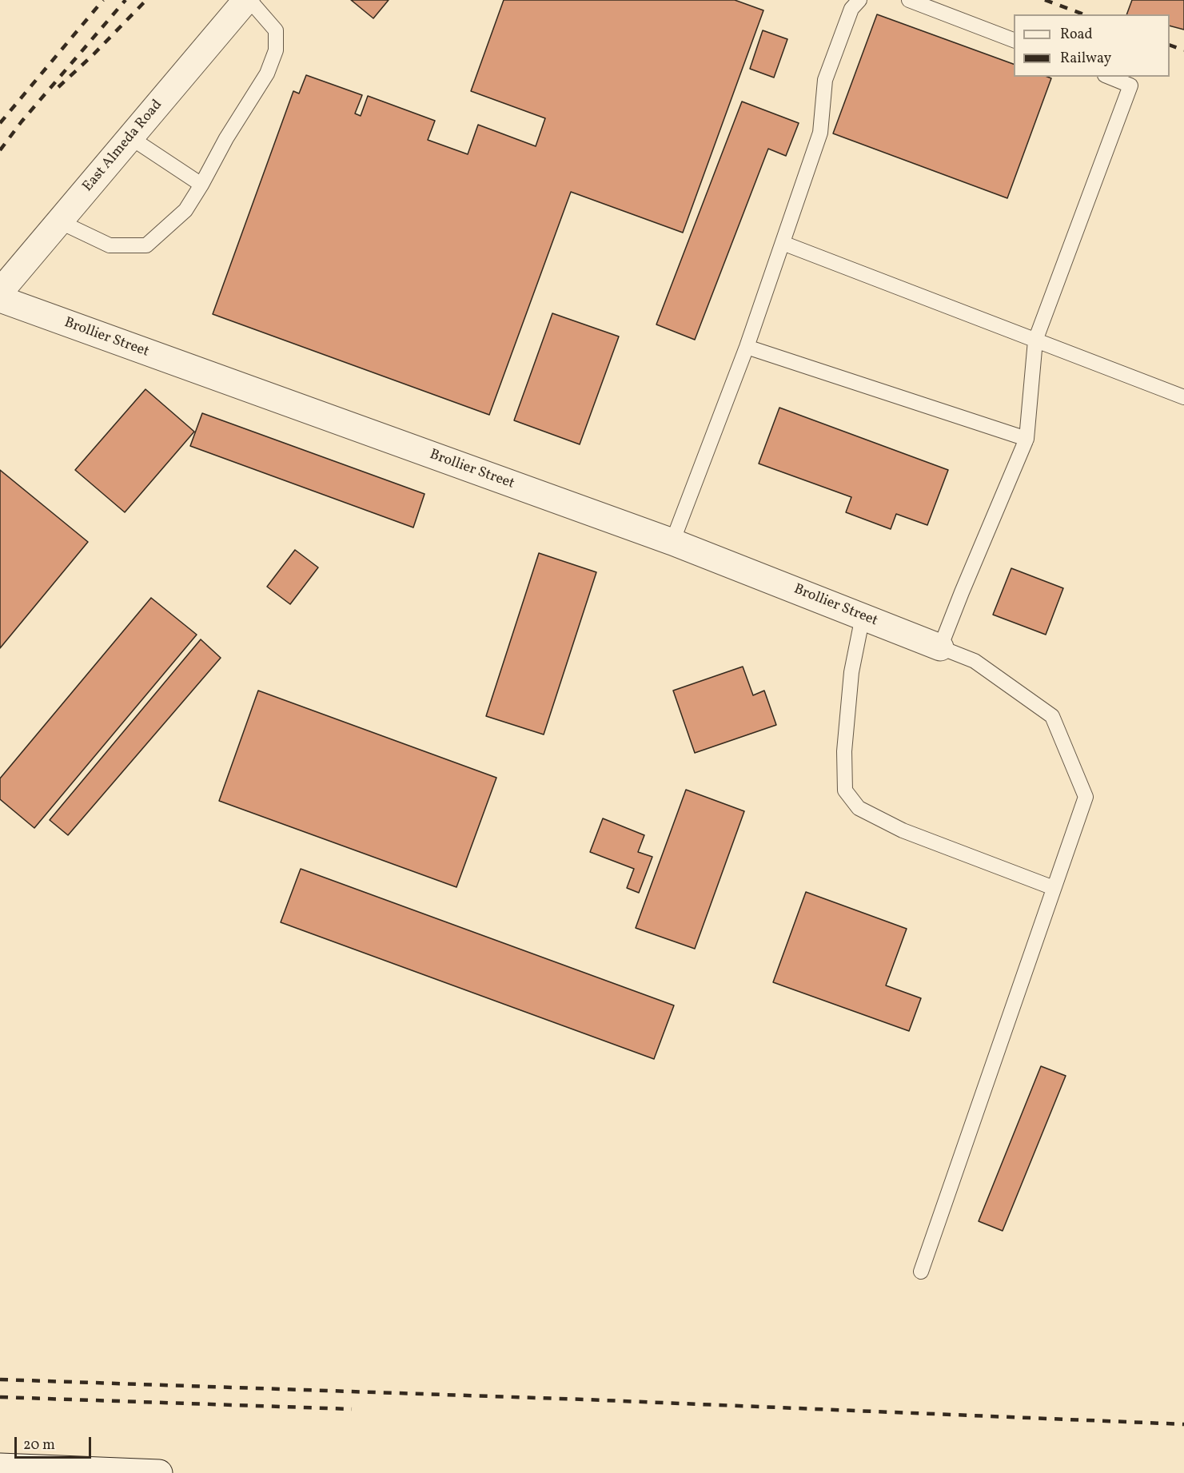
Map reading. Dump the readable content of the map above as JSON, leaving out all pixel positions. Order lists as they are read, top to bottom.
{
  "streets": {
    "street": ["East Almeda Road", "Brollier Street"]
  },
  "legend": ["Road", "Railway"],
  "scale_bar": "20 m"
}
